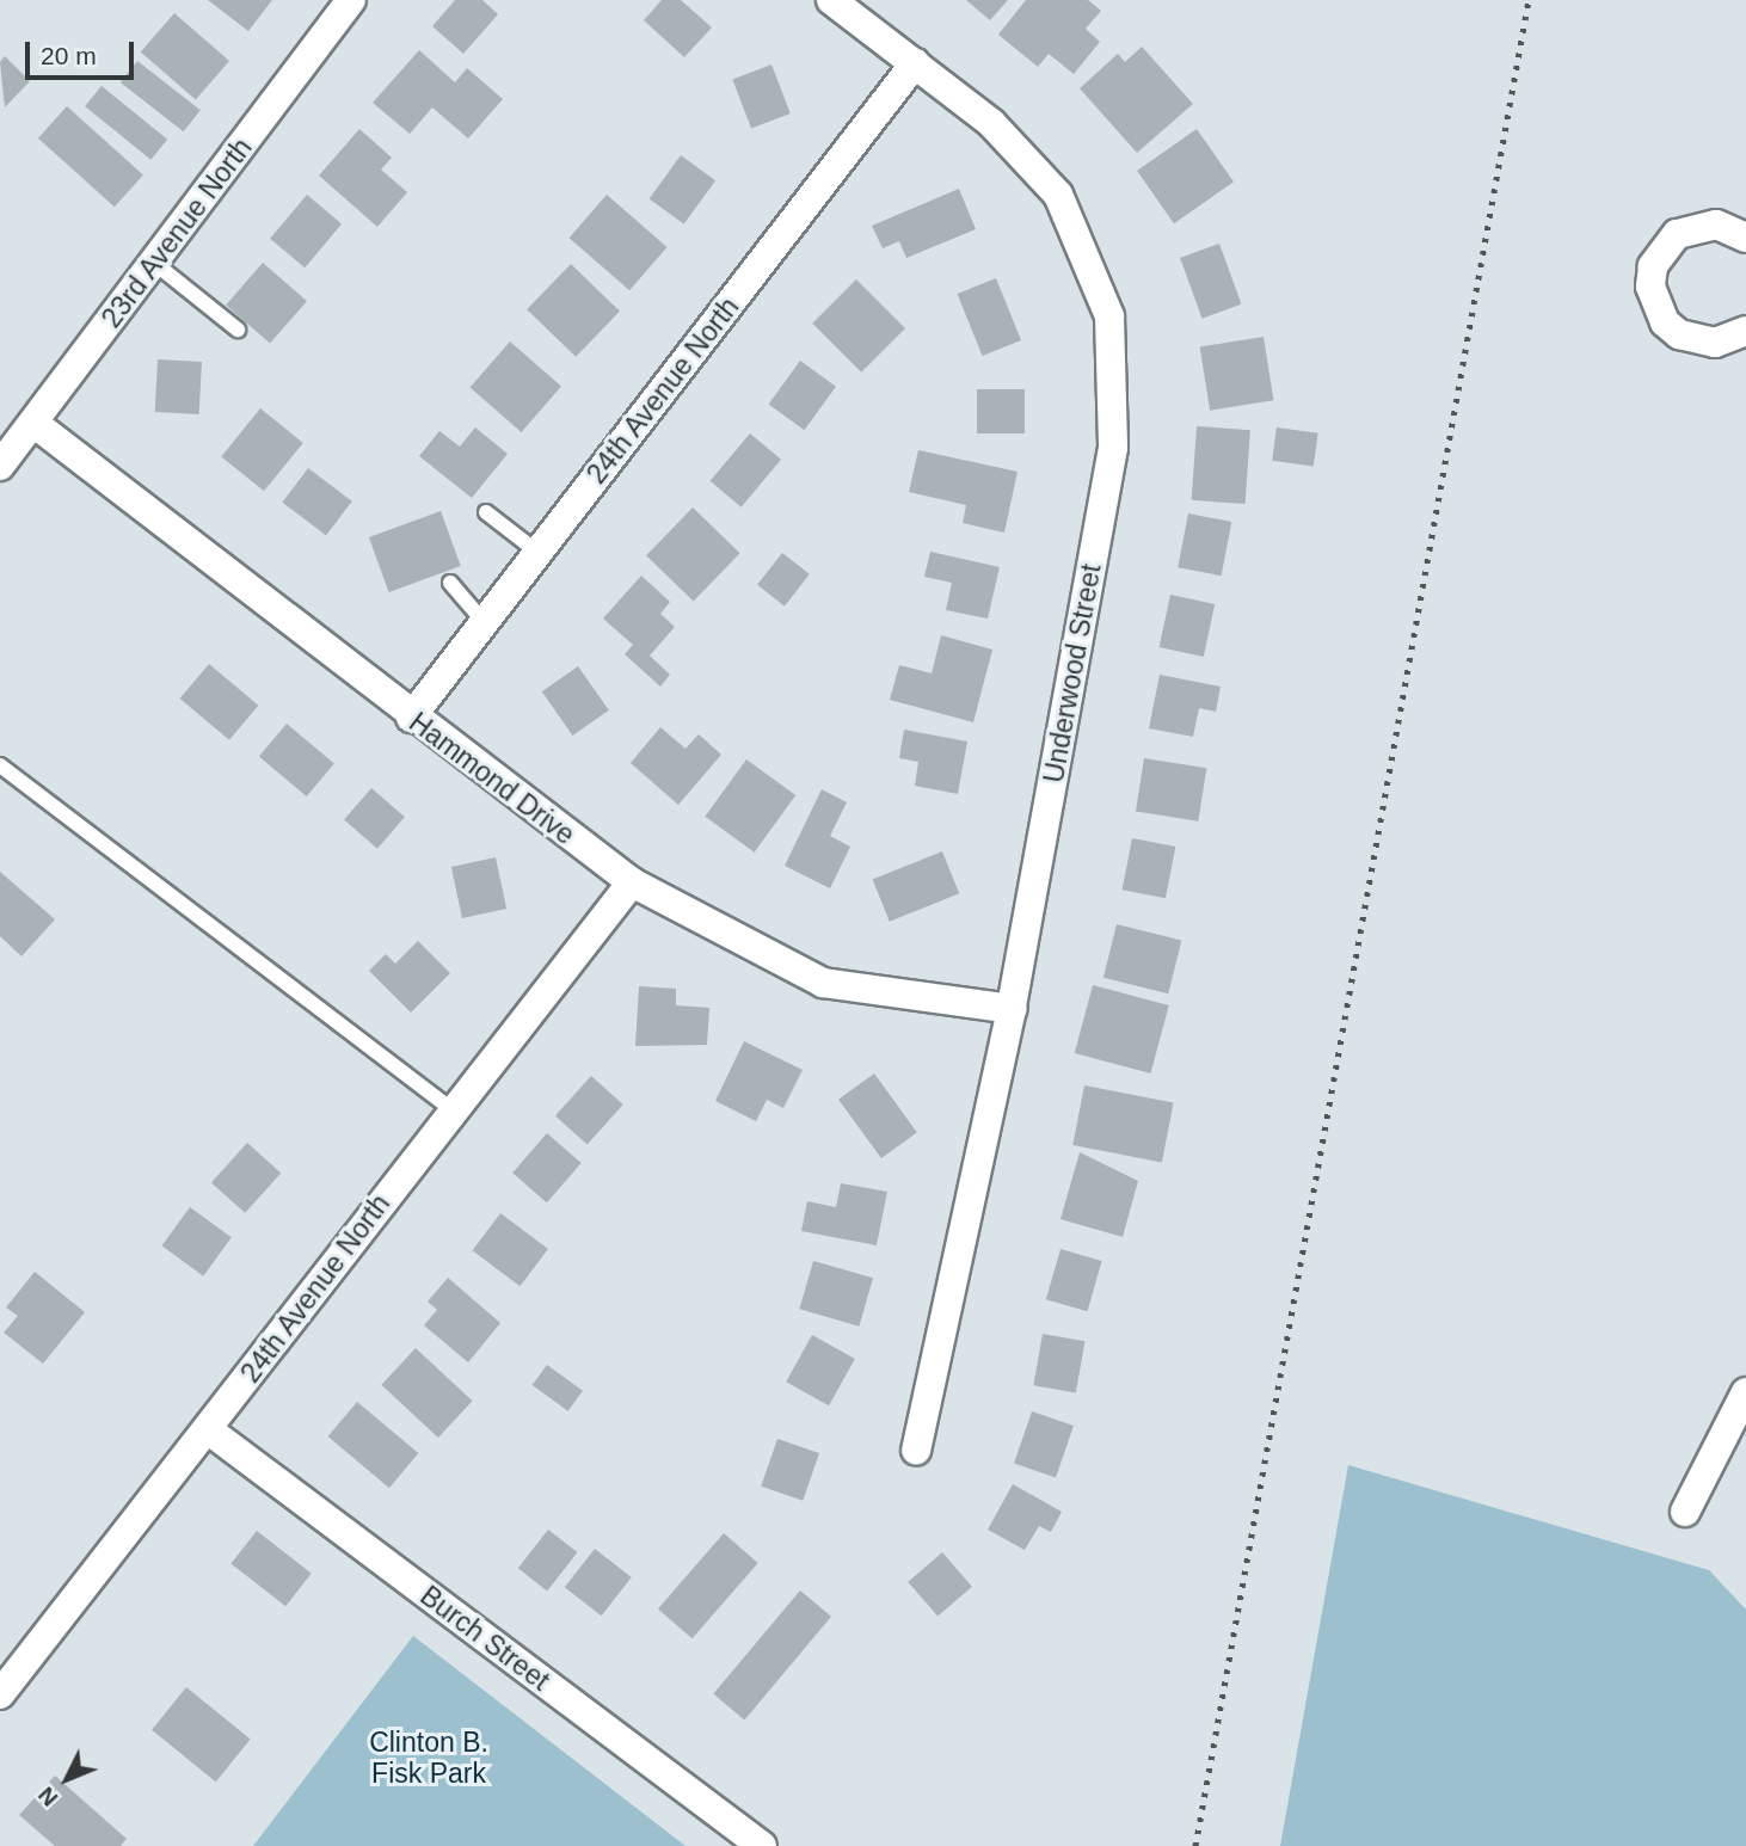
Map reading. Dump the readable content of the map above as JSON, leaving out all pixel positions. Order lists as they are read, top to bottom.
{
  "streets": {
    "street": [
      "23rd Avenue North",
      "24th Avenue North",
      "Underwood Street",
      "Hammond Drive",
      "Burch Street"
    ]
  },
  "crossings": [
    ["23rd Avenue North", "Hammond Drive"],
    ["24th Avenue North", "Underwood Street"],
    ["24th Avenue North", "Hammond Drive"],
    ["24th Avenue North", "Burch Street"],
    ["Underwood Street", "Hammond Drive"]
  ],
  "parks": ["Clinton B. Fisk Park"],
  "scale_bar": "20 m",
  "north": "bottom left"
}
